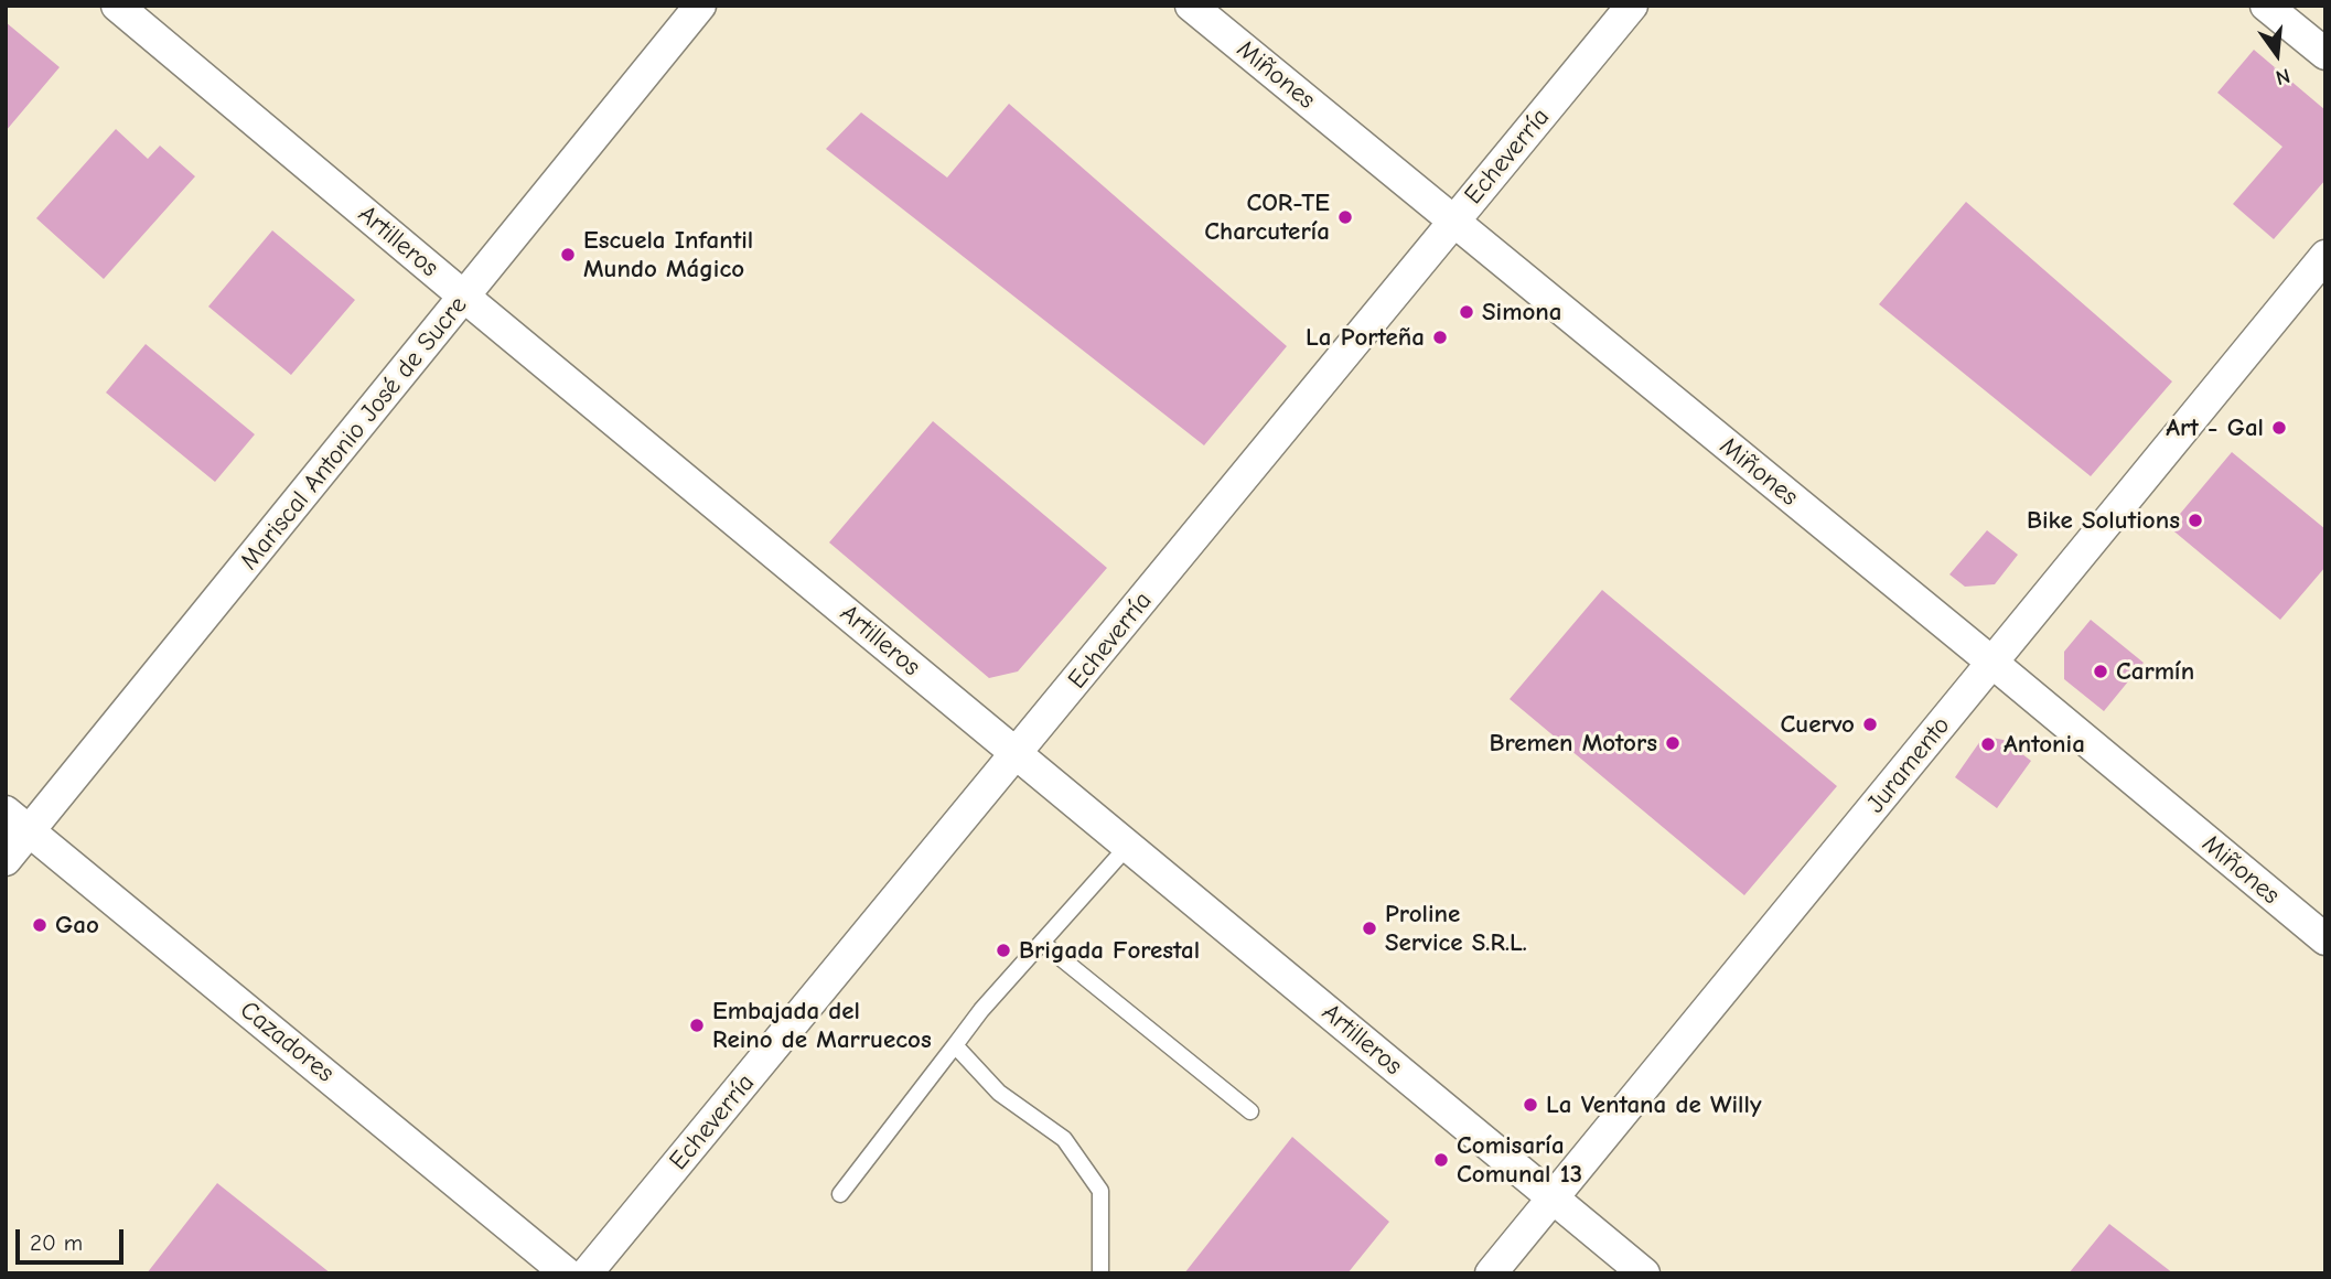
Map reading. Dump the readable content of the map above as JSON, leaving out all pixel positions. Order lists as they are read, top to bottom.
{
  "streets": {
    "street": [
      "Miñones",
      "Echeverría",
      "Artilleros",
      "Mariscal Antonio José de Sucre",
      "Juramento",
      "Cazadores"
    ]
  },
  "crossings": [
    ["Miñones", "Echeverría"],
    ["Miñones", "Juramento"],
    ["Echeverría", "Artilleros"],
    ["Artilleros", "Mariscal Antonio José de Sucre"],
    ["Artilleros", "Juramento"],
    ["Mariscal Antonio José de Sucre", "Cazadores"]
  ],
  "places": [
    "COR-TE Charcutería",
    "Escuela Infantil Mundo Mágico",
    "Simona",
    "La Porteña",
    "Art - Gal",
    "Bike Solutions",
    "Carmín",
    "Cuervo",
    "Bremen Motors",
    "Antonia",
    "Gao",
    "Proline Service S.R.L.",
    "Brigada Forestal",
    "Embajada del Reino de Marruecos",
    "La Ventana de Willy",
    "Comisaría Comunal 13"
  ],
  "scale_bar": "20 m",
  "north": "bottom"
}
